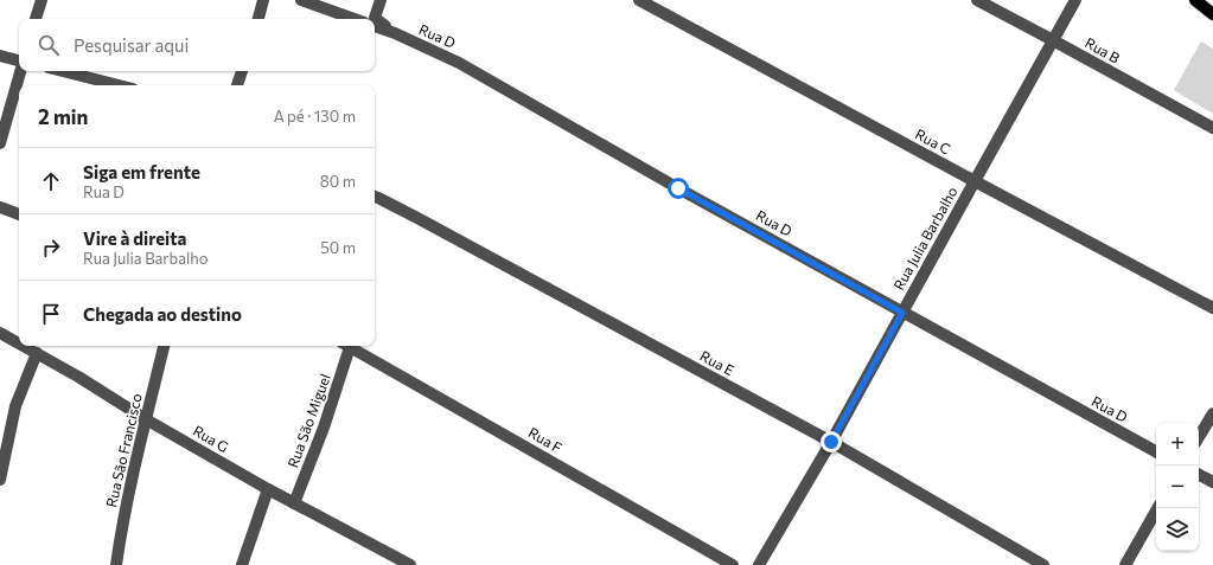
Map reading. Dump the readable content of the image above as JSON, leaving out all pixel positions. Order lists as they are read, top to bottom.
{
  "streets": {
    "street": [
      "Rua D",
      "Rua B",
      "Rua C",
      "Rua Julia Barbalho",
      "Rua E",
      "Rua São Miguel",
      "Rua G",
      "Rua F",
      "Rua São Francisco"
    ]
  },
  "crossings": [
    ["Rua D", "Rua Julia Barbalho"],
    ["Rua B", "Rua Julia Barbalho"],
    ["Rua C", "Rua Julia Barbalho"],
    ["Rua Julia Barbalho", "Rua E"],
    ["Rua São Miguel", "Rua G"],
    ["Rua G", "Rua São Francisco"]
  ],
  "page": {
    "search": "Pesquisar aqui",
    "heading": ["2 min", "A pé · 130 m"],
    "list": [
      ["Siga em frente", "Rua D", "80 m"],
      ["Vire à direita", "Rua Julia Barbalho", "50 m"],
      "Chegada ao destino"
    ],
    "map_buttons": ["+", "−"]
  }
}
